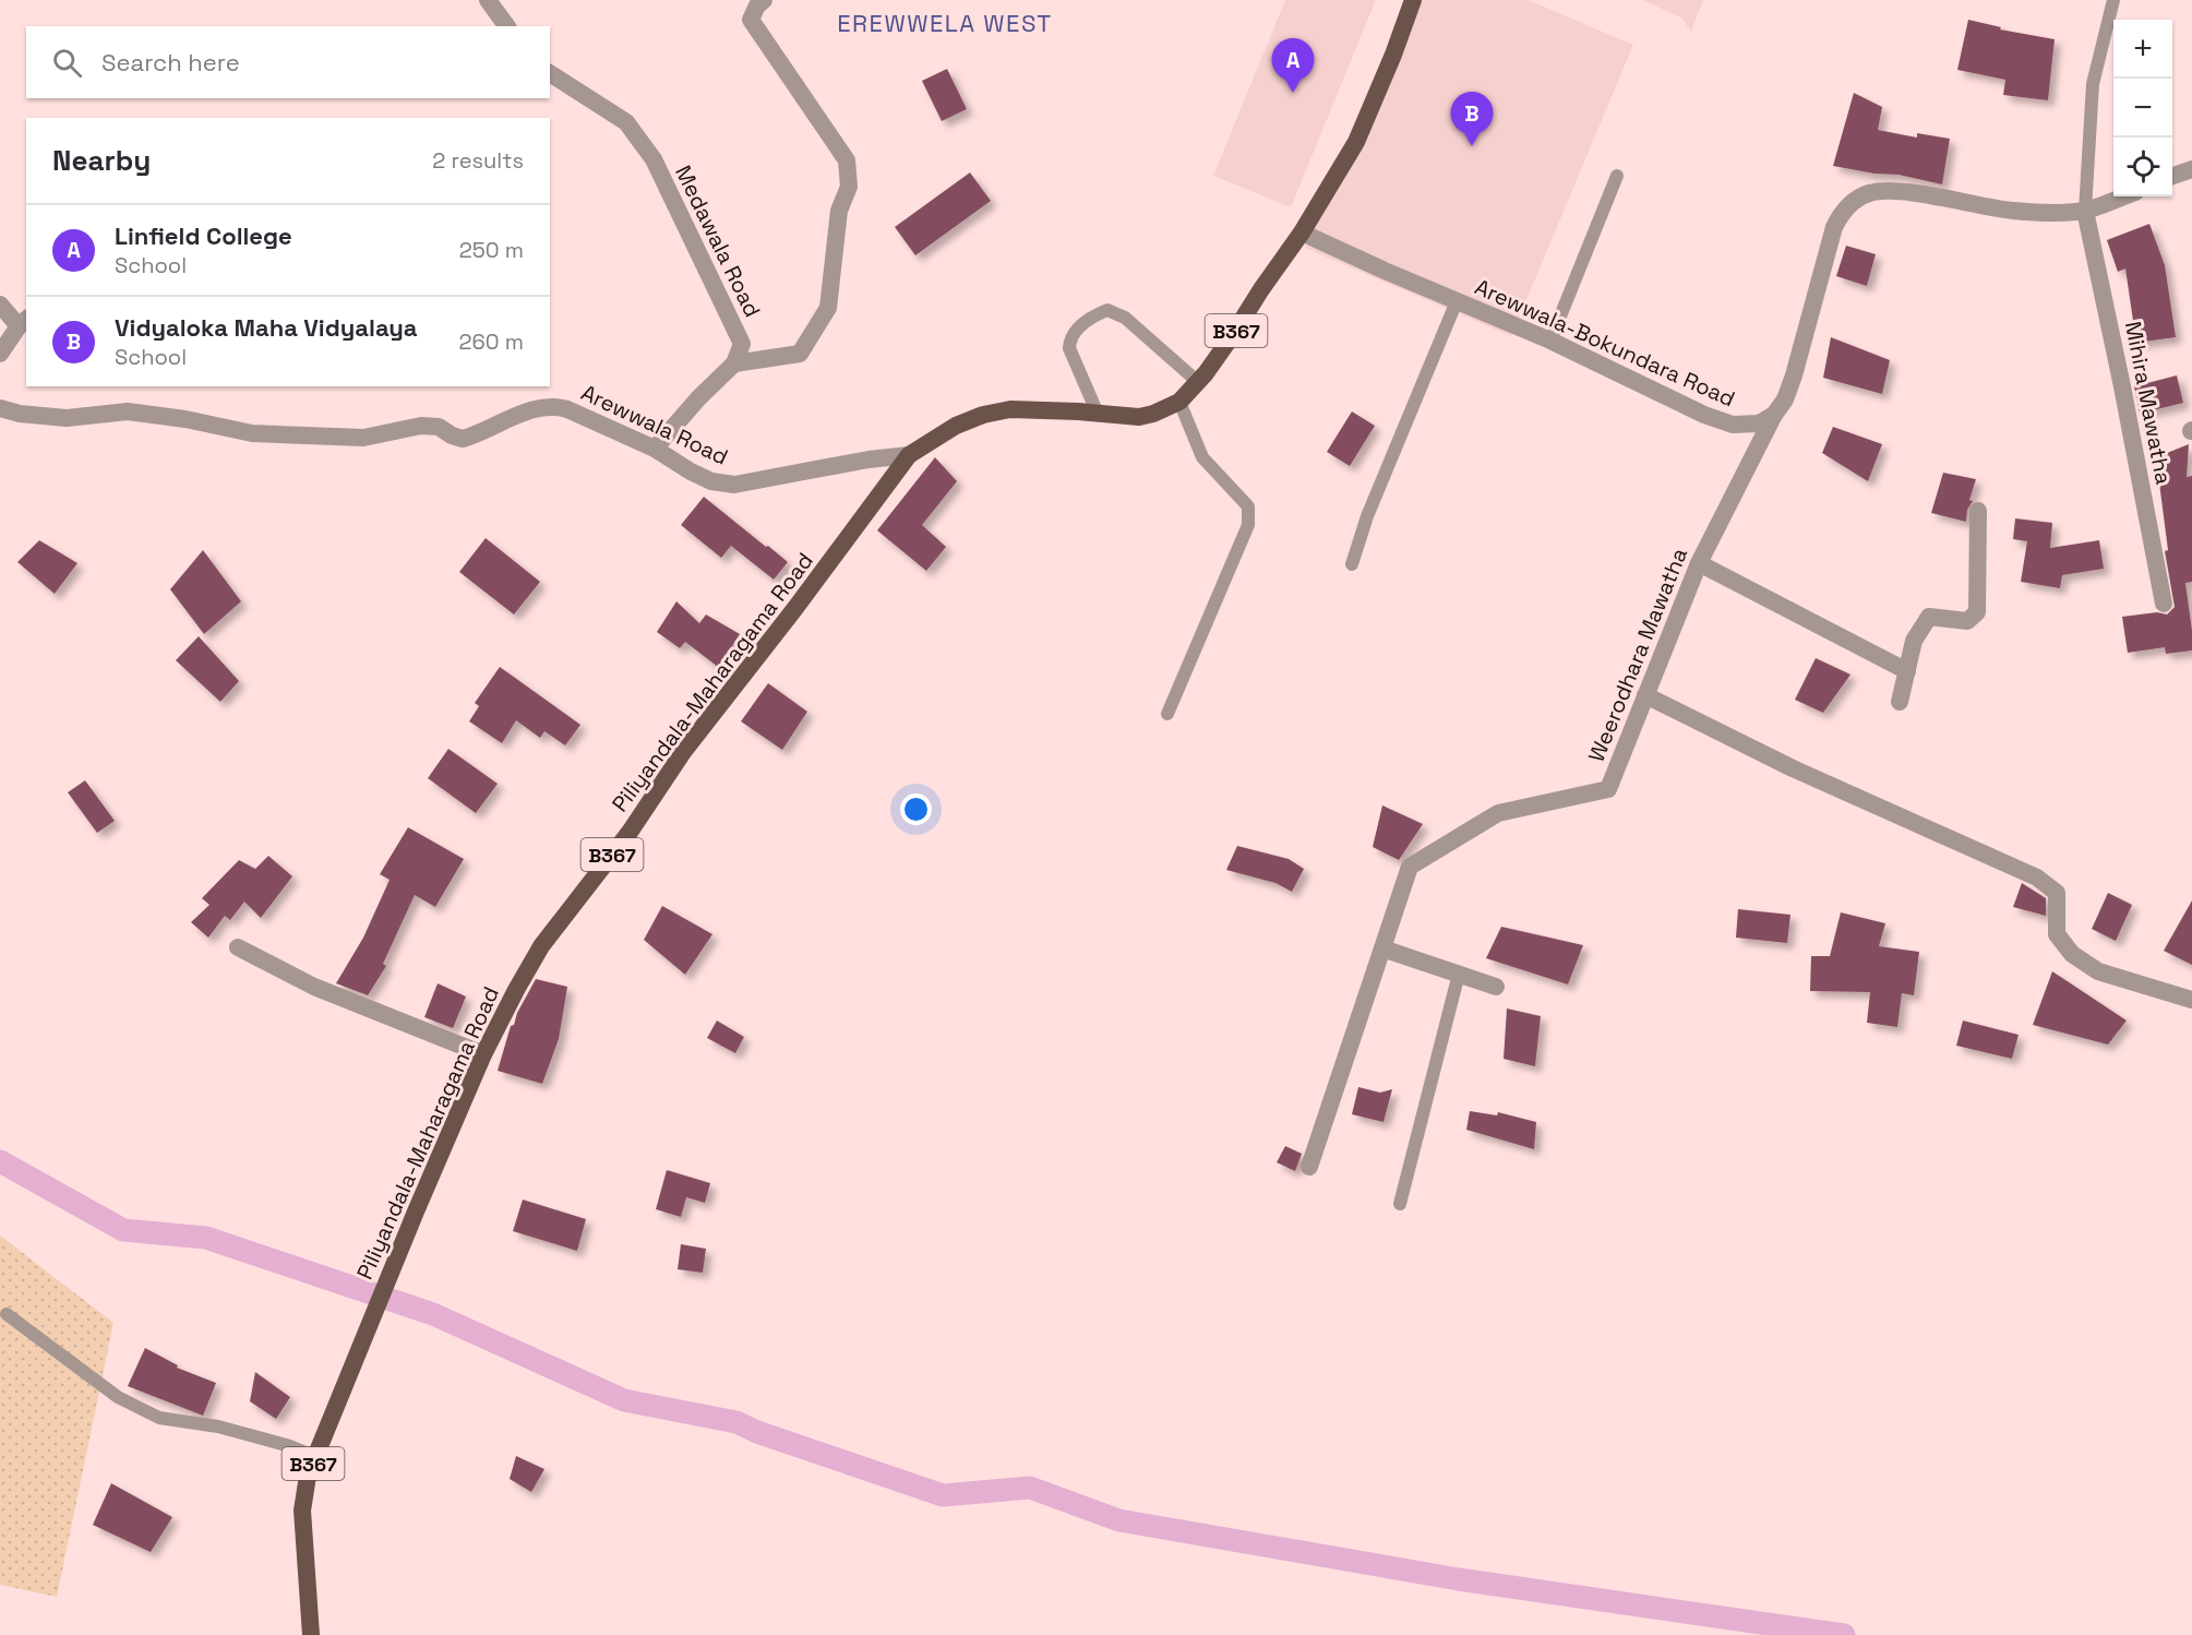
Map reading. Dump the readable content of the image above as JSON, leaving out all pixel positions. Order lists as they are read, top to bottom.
{
  "streets": {
    "main road": ["B367", "Piliyandala-Maharagama Road"],
    "street": [
      "Medawala Road",
      "Arewwala-Bokundara Road",
      "Mihira Mawatha",
      "Arewwala Road",
      "Weerodhara Mawatha"
    ]
  },
  "crossings": [
    ["Arewwala-Bokundara Road", "Weerodhara Mawatha"],
    ["Arewwala-Bokundara Road", "Piliyandala-Maharagama Road"],
    ["Arewwala Road", "Piliyandala-Maharagama Road"]
  ],
  "districts": ["EREWWELA WEST"],
  "page": {
    "map_buttons": ["+", "−"],
    "search": "Search here",
    "pins": ["A", "B"],
    "heading": ["Nearby", "2 results"],
    "list": [
      {
        "mark": "A",
        "name": "Linfield College",
        "note": "School",
        "value": "250 m"
      },
      {
        "mark": "B",
        "name": "Vidyaloka Maha Vidyalaya",
        "note": "School",
        "value": "260 m"
      }
    ]
  }
}
